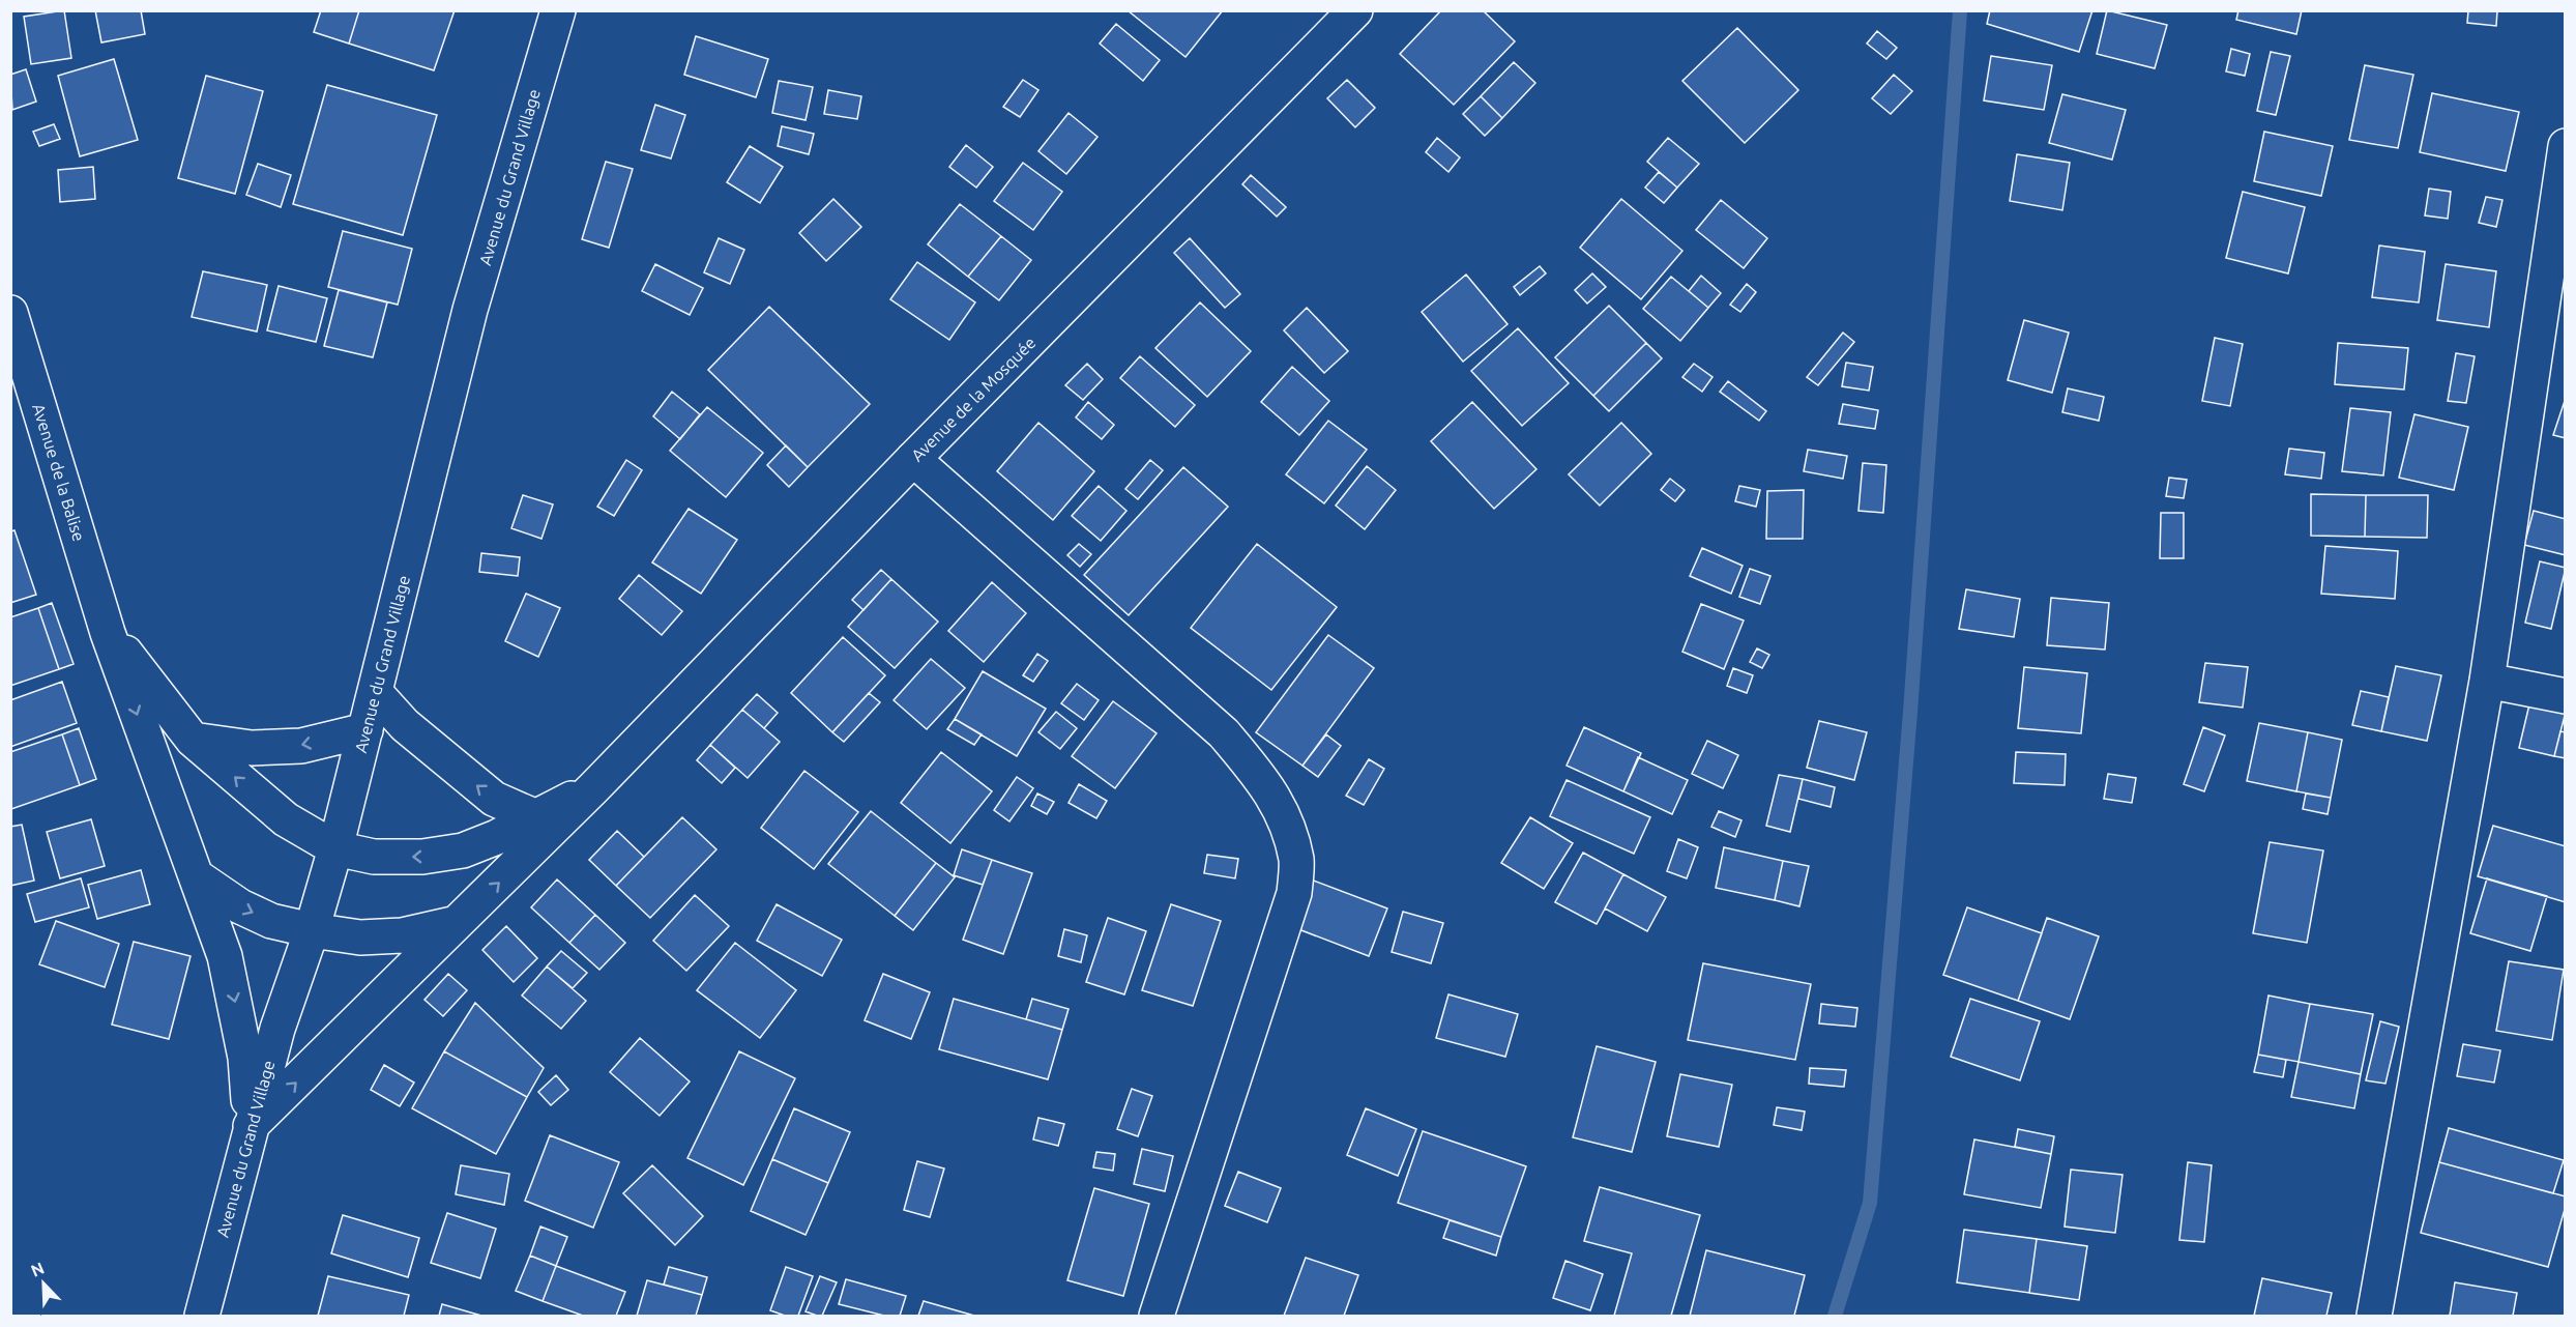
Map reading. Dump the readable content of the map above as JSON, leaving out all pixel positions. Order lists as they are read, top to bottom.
{
  "streets": {
    "street": ["Avenue du Grand Village", "Avenue de la Mosquée", "Avenue de la Balise"]
  },
  "crossings": [
    ["Avenue du Grand Village", "Avenue de la Mosquée"],
    ["Avenue du Grand Village", "Avenue de la Balise"],
    ["Avenue de la Mosquée", "Avenue de la Balise"]
  ],
  "one_way": ["Avenue de la Balise"],
  "north": "top left"
}
